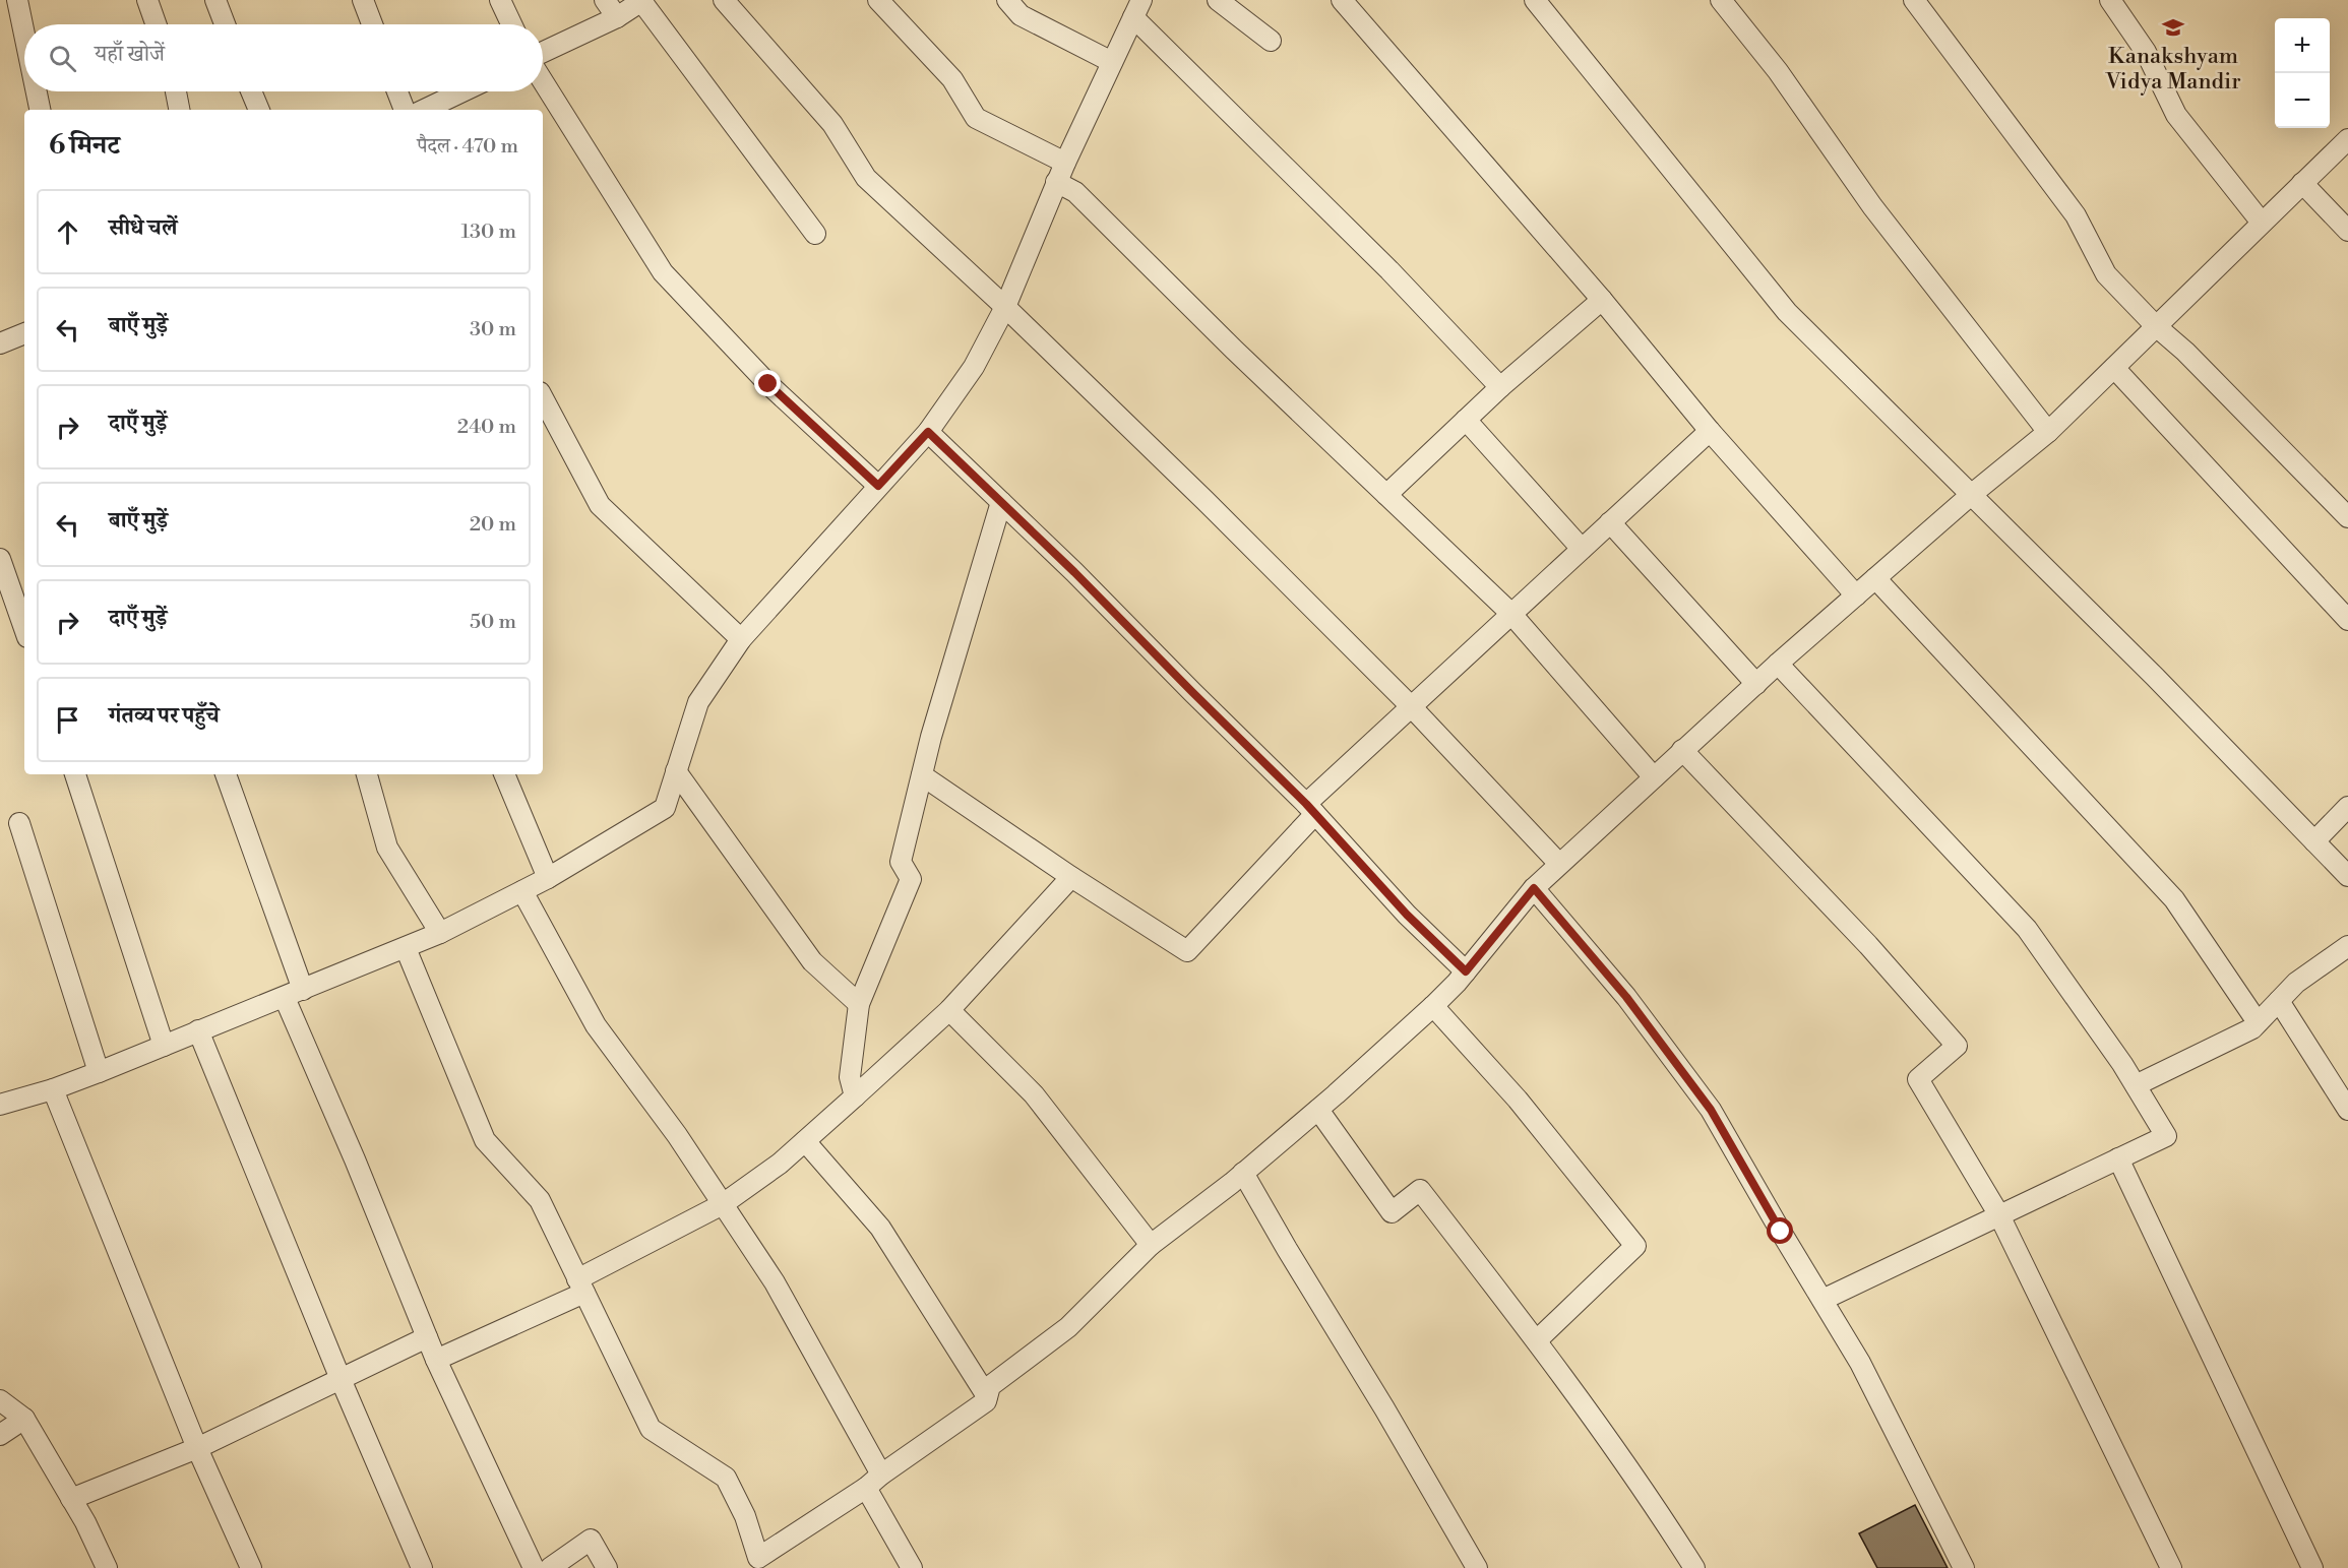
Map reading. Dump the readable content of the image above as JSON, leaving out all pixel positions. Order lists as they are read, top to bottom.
{
  "places": {
    "school or university": ["Kanakshyam Vidya Mandir"]
  },
  "page": {
    "map_buttons": ["+", "−"],
    "search": "यहाँ खोजें",
    "heading": ["6 मिनट", "पैदल · 470 m"],
    "list": [
      ["सीधे चलें", "130 m"],
      ["बाएँ मुड़ें", "30 m"],
      ["दाएँ मुड़ें", "240 m"],
      ["बाएँ मुड़ें", "20 m"],
      ["दाएँ मुड़ें", "50 m"],
      "गंतव्य पर पहुँचे"
    ]
  }
}
